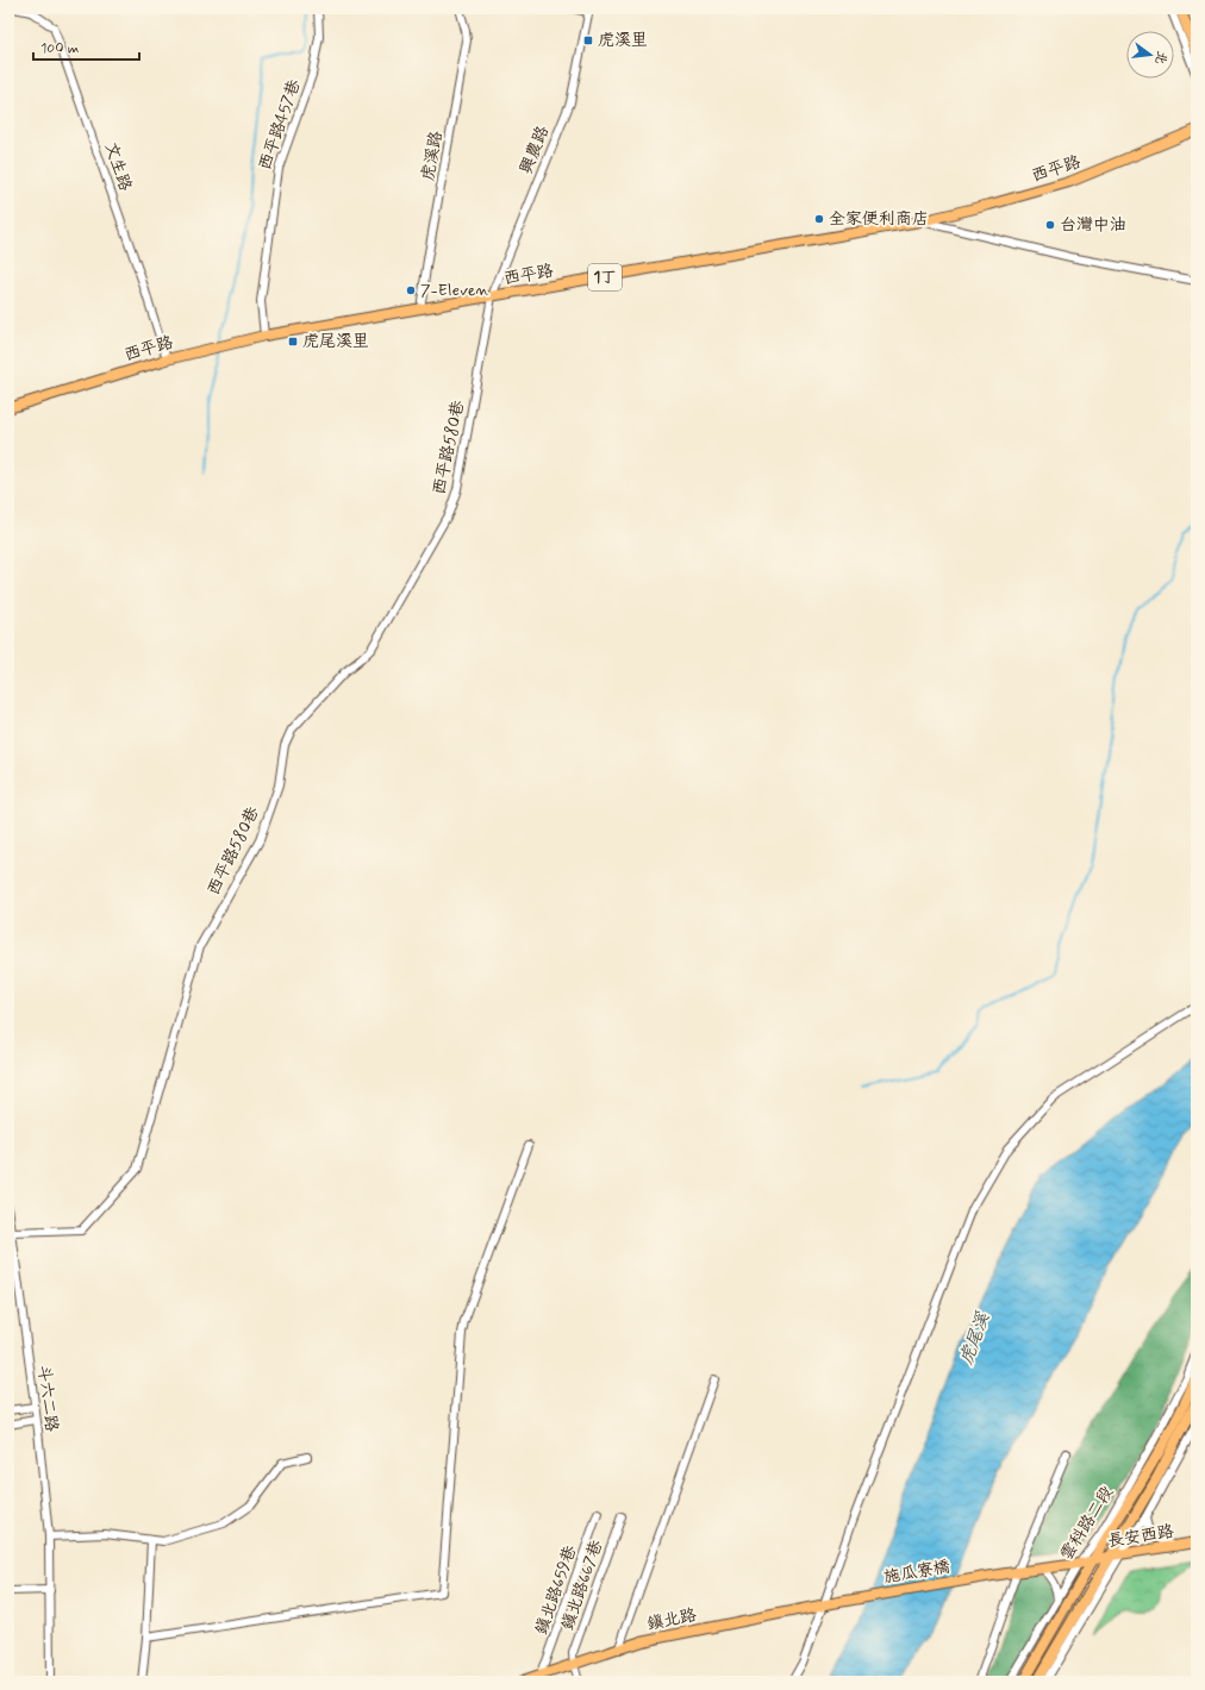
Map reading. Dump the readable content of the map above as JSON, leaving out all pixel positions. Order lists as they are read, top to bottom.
{
  "streets": {
    "main road": [
      "西平路",
      "1丁",
      "雲科路二段",
      "長安西路",
      "施瓜寮橋",
      "鎮北路"
    ],
    "street": [
      "西平路457巷",
      "興農路",
      "虎溪路",
      "文生路",
      "西平路580巷",
      "斗六二路",
      "鎮北路667巷",
      "鎮北路659巷"
    ]
  },
  "crossings": [
    ["西平路457巷", "西平路"],
    ["興農路", "西平路"],
    ["興農路", "西平路580巷"],
    ["虎溪路", "西平路"],
    ["文生路", "西平路"],
    ["西平路", "西平路580巷"],
    ["西平路580巷", "斗六二路"],
    ["雲科路二段", "長安西路"],
    ["長安西路", "施瓜寮橋"],
    ["施瓜寮橋", "鎮北路"],
    ["鎮北路667巷", "鎮北路"],
    ["鎮北路659巷", "鎮北路"]
  ],
  "water": ["虎尾溪"],
  "places": {
    "transit": ["虎溪里", "虎尾溪里"],
    "other": ["全家便利商店", "台灣中油", "7-Eleven"]
  },
  "scale_bar": "100 m",
  "north": "right"
}
